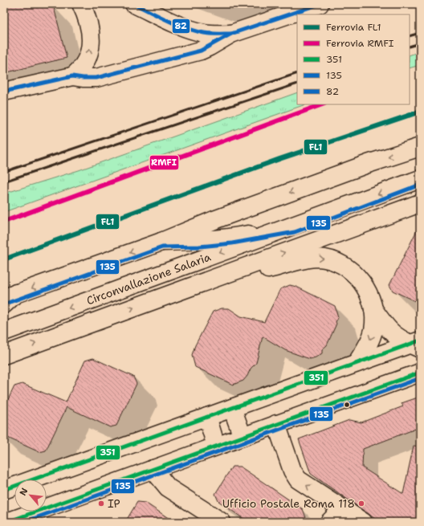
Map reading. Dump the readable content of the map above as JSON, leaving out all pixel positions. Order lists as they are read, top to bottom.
{
  "streets": {
    "main road": ["Circonvallazione Salaria"]
  },
  "places": ["IP", "Ufficio Postale Roma 118"],
  "lines": [
    "transit line 82",
    "rail line RMFI",
    "rail line FL1",
    "transit line 135",
    "transit line 351"
  ],
  "legend": [
    "Ferrovia FL1",
    "Ferrovia RMFI",
    "351",
    "135",
    "82"
  ],
  "north": "top left"
}
